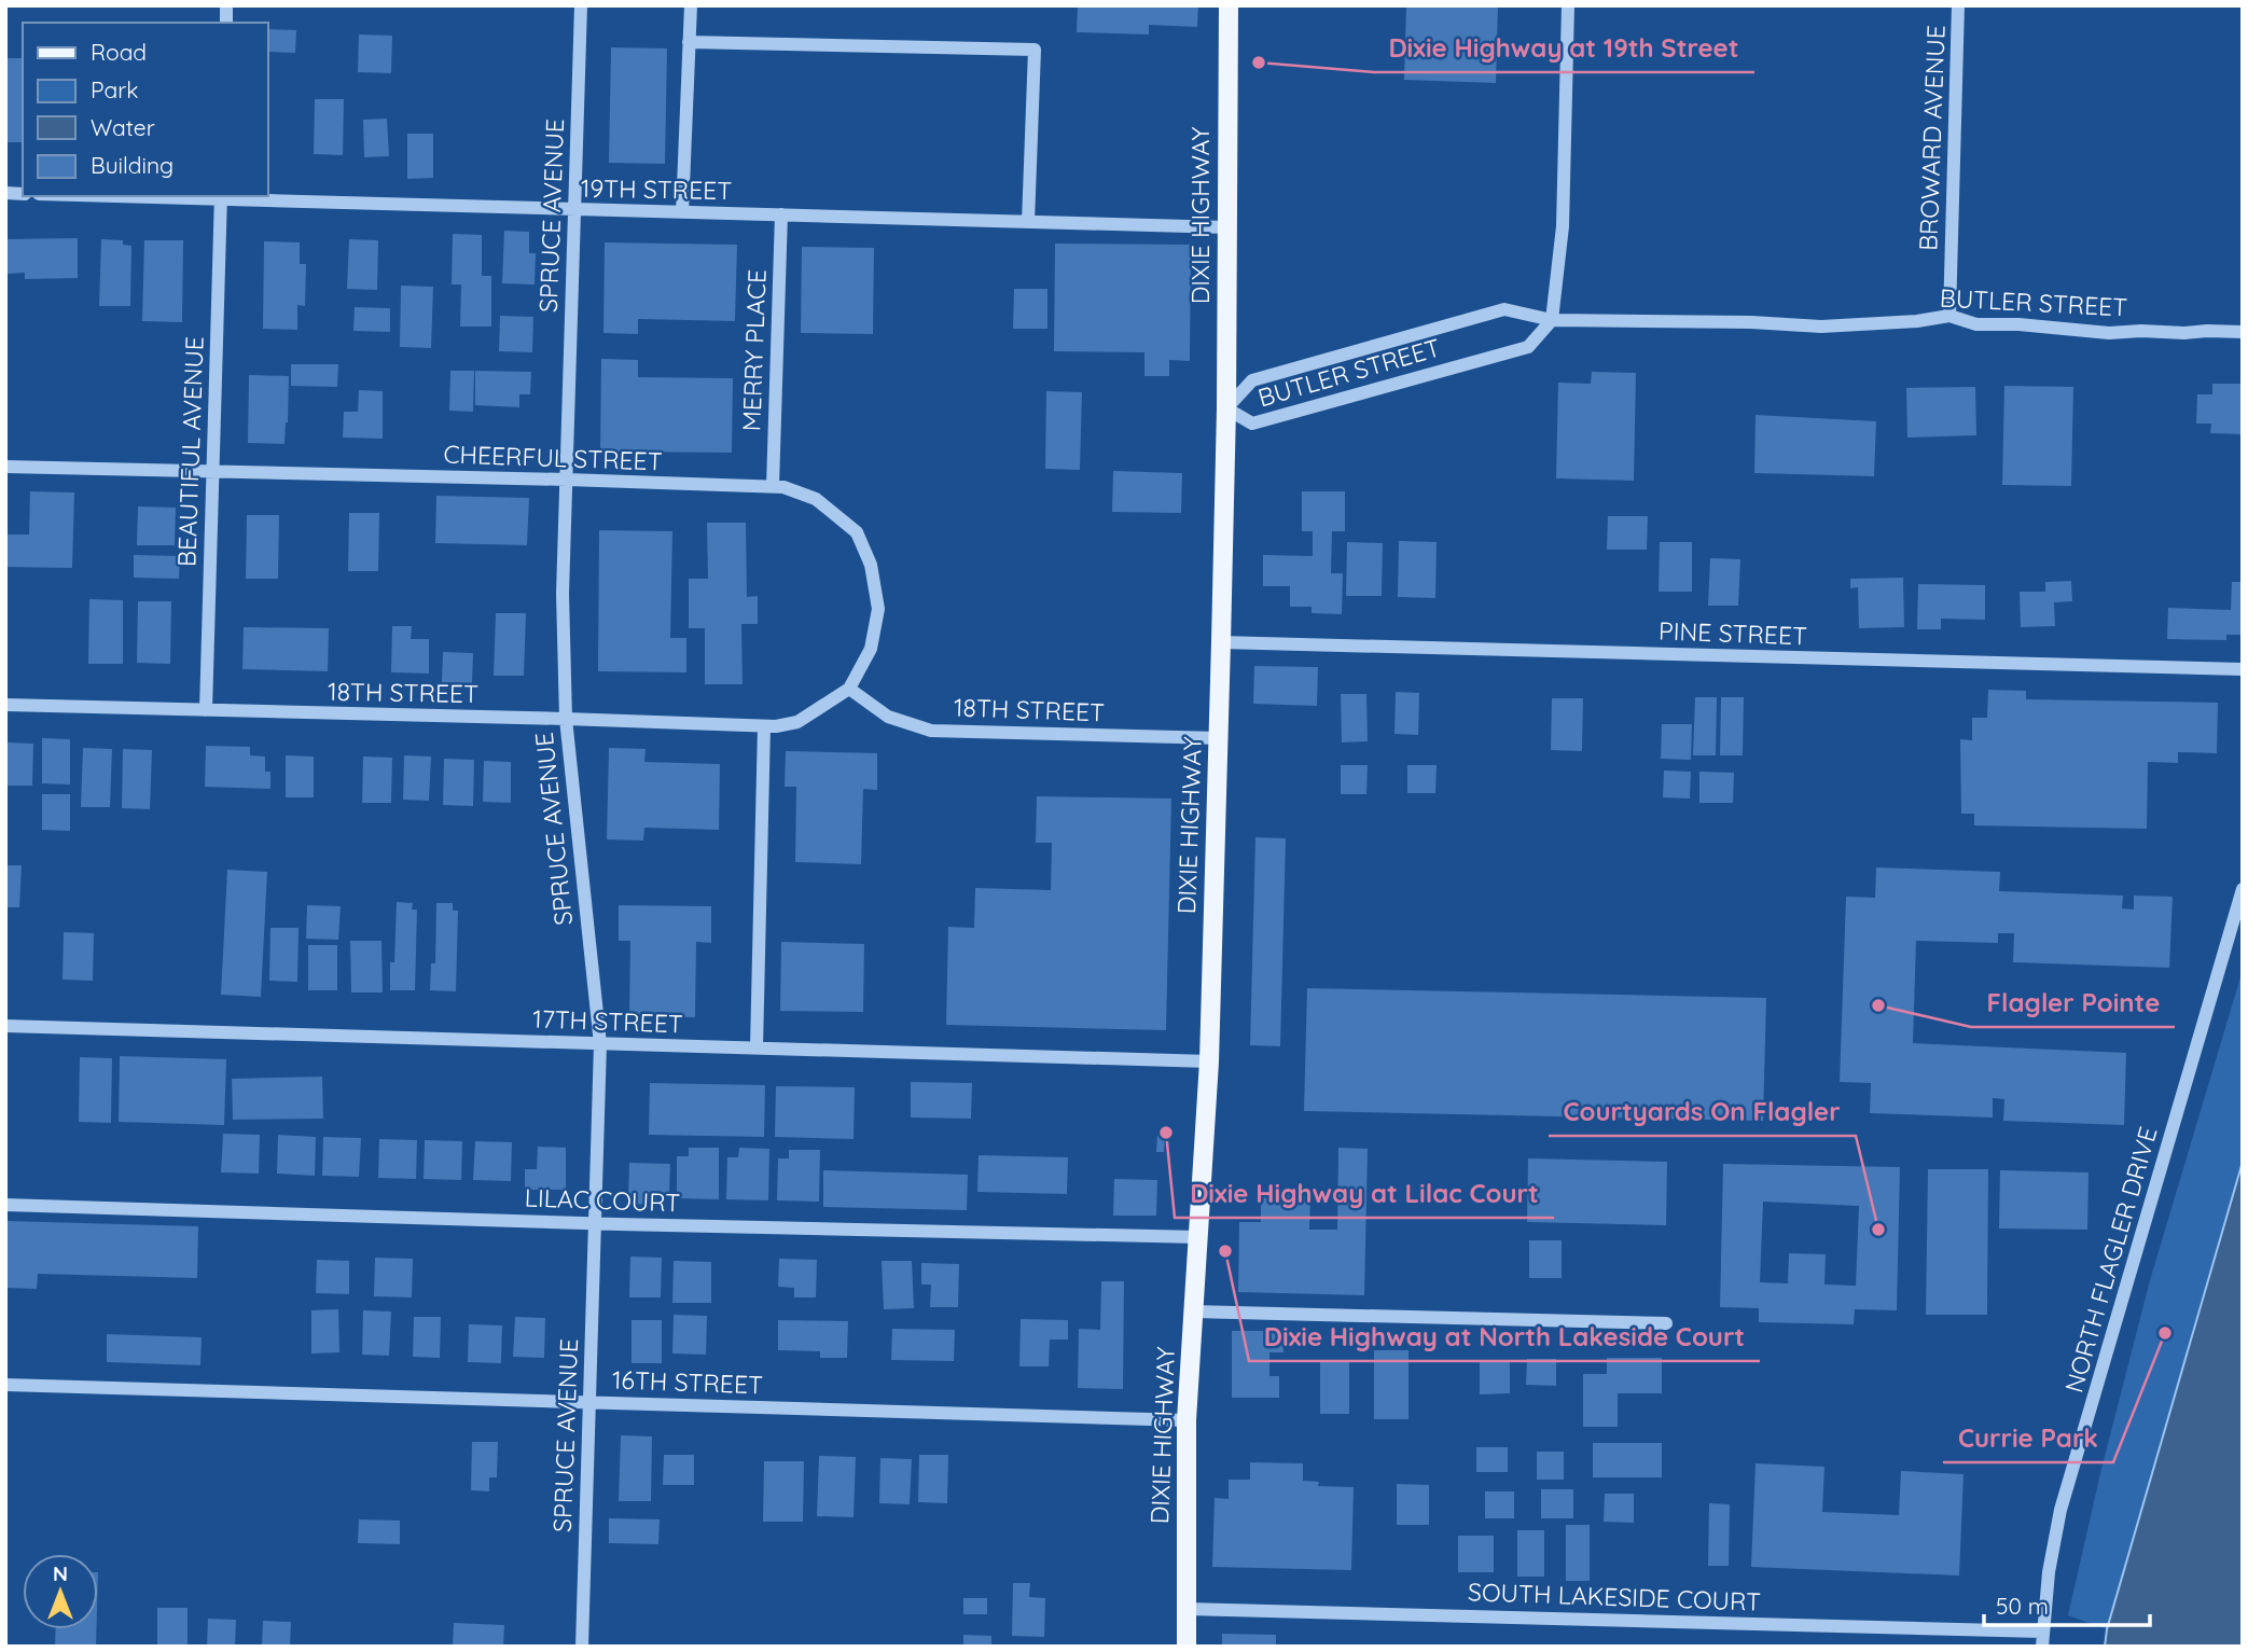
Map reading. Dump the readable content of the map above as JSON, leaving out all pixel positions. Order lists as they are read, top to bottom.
{
  "streets": {
    "main road": ["DIXIE HIGHWAY"],
    "street": [
      "BROWARD AVENUE",
      "19TH STREET",
      "SPRUCE AVENUE",
      "BUTLER STREET",
      "MERRY PLACE",
      "BEAUTIFUL AVENUE",
      "CHEERFUL STREET",
      "PINE STREET",
      "18TH STREET",
      "17TH STREET",
      "LILAC COURT",
      "NORTH FLAGLER DRIVE",
      "16TH STREET",
      "SOUTH LAKESIDE COURT"
    ]
  },
  "crossings": [
    ["BROWARD AVENUE", "BUTLER STREET"],
    ["19TH STREET", "SPRUCE AVENUE"],
    ["19TH STREET", "DIXIE HIGHWAY"],
    ["19TH STREET", "MERRY PLACE"],
    ["19TH STREET", "BEAUTIFUL AVENUE"],
    ["SPRUCE AVENUE", "CHEERFUL STREET"],
    ["SPRUCE AVENUE", "18TH STREET"],
    ["SPRUCE AVENUE", "17TH STREET"],
    ["SPRUCE AVENUE", "LILAC COURT"],
    ["SPRUCE AVENUE", "16TH STREET"],
    ["DIXIE HIGHWAY", "BUTLER STREET"],
    ["DIXIE HIGHWAY", "PINE STREET"],
    ["DIXIE HIGHWAY", "18TH STREET"],
    ["DIXIE HIGHWAY", "17TH STREET"],
    ["DIXIE HIGHWAY", "LILAC COURT"],
    ["DIXIE HIGHWAY", "16TH STREET"],
    ["DIXIE HIGHWAY", "SOUTH LAKESIDE COURT"],
    ["MERRY PLACE", "CHEERFUL STREET"],
    ["BEAUTIFUL AVENUE", "CHEERFUL STREET"],
    ["BEAUTIFUL AVENUE", "18TH STREET"],
    ["CHEERFUL STREET", "18TH STREET"],
    ["NORTH FLAGLER DRIVE", "SOUTH LAKESIDE COURT"]
  ],
  "places": [
    "Dixie Highway at 19th Street",
    "Flagler Pointe",
    "Dixie Highway at Lilac Court",
    "Courtyards On Flagler",
    "Dixie Highway at North Lakeside Court",
    "Currie Park"
  ],
  "legend": [
    "Road",
    "Park",
    "Water",
    "Building"
  ],
  "scale_bar": "50 m",
  "north": "top"
}
